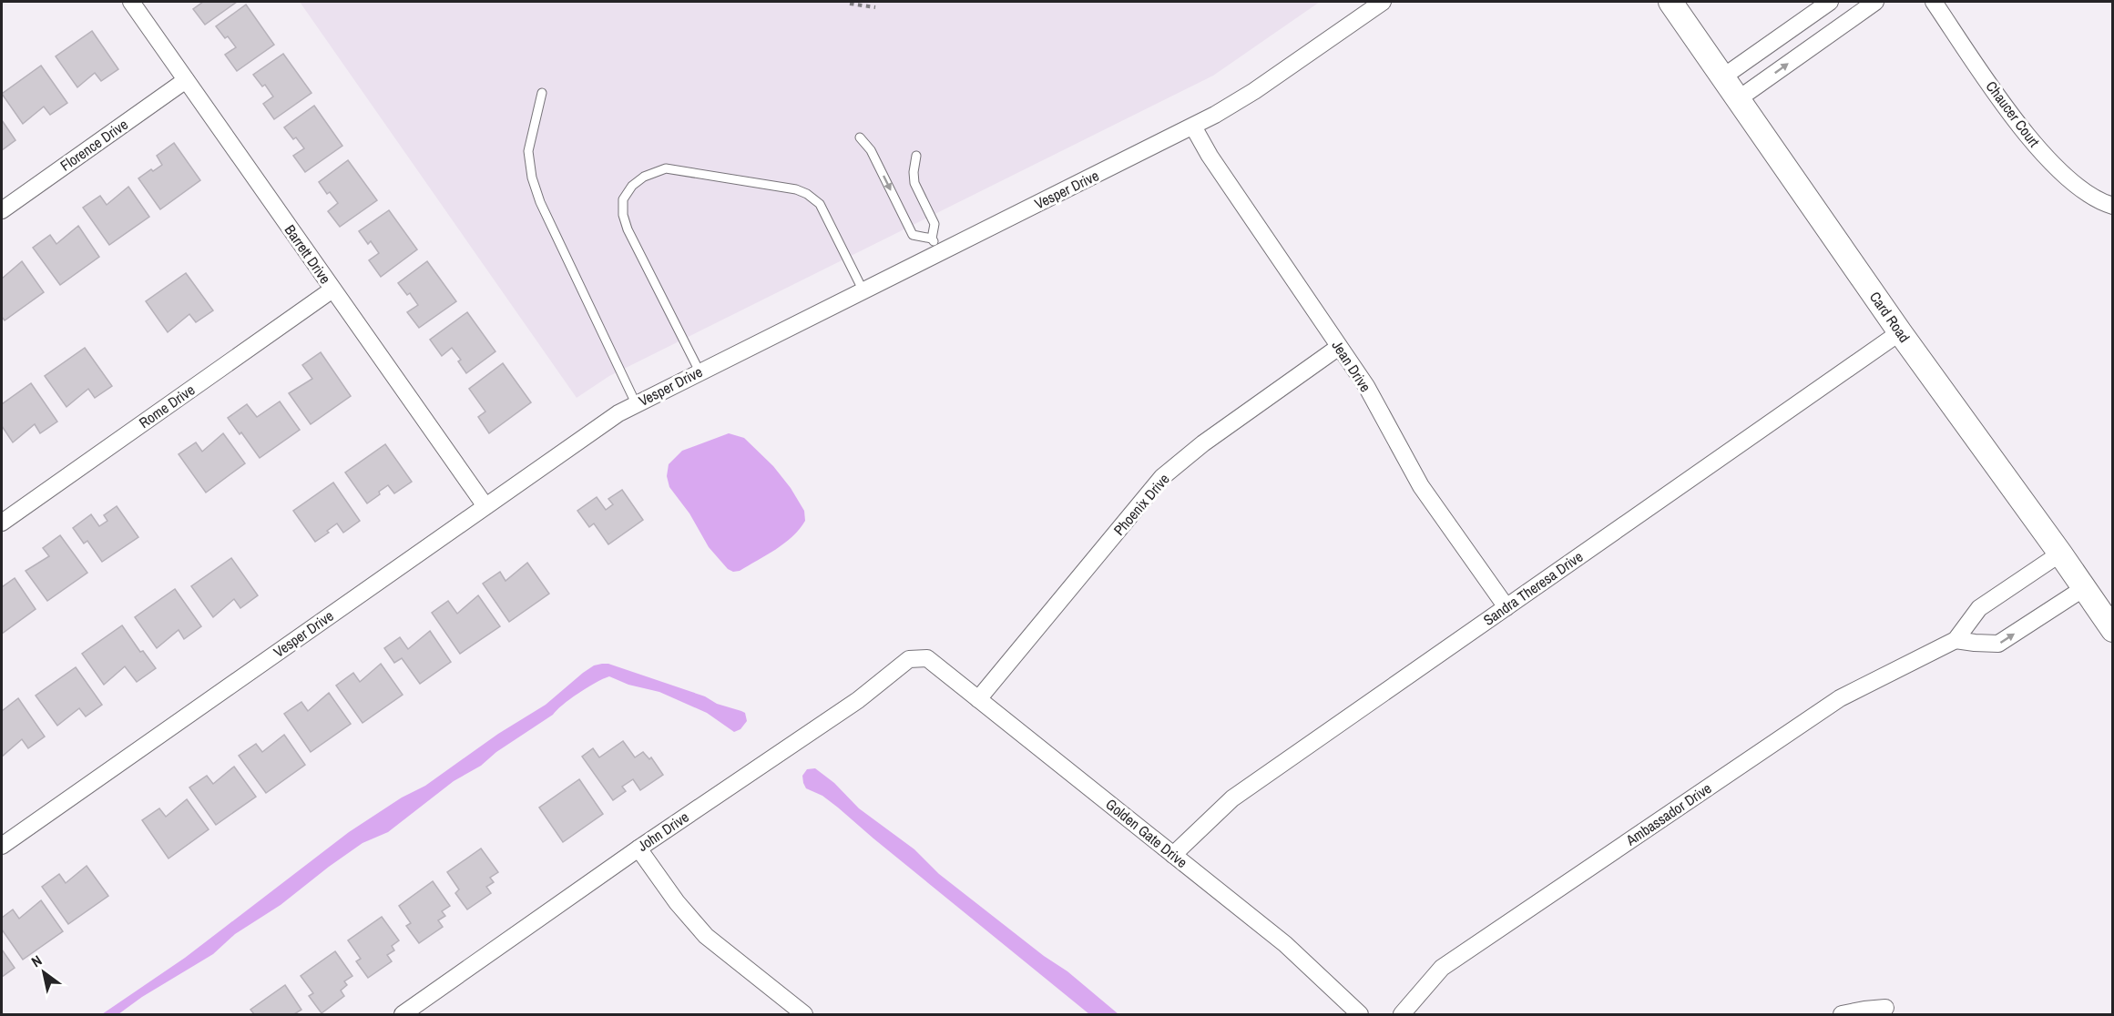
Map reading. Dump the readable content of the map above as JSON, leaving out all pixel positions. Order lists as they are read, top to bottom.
{
  "streets": {
    "street": [
      "Chaucer Court",
      "Florence Drive",
      "Vesper Drive",
      "Barrett Drive",
      "Card Road",
      "Jean Drive",
      "Rome Drive",
      "Phoenix Drive",
      "Sandra Theresa Drive",
      "Ambassador Drive",
      "John Drive",
      "Golden Gate Drive"
    ]
  },
  "crossings": [
    ["Florence Drive", "Barrett Drive"],
    ["Vesper Drive", "Barrett Drive"],
    ["Vesper Drive", "Jean Drive"],
    ["Barrett Drive", "Rome Drive"],
    ["Card Road", "Sandra Theresa Drive"],
    ["Card Road", "Ambassador Drive"],
    ["Jean Drive", "Phoenix Drive"],
    ["Jean Drive", "Sandra Theresa Drive"],
    ["Phoenix Drive", "Golden Gate Drive"],
    ["Sandra Theresa Drive", "Golden Gate Drive"],
    ["John Drive", "Golden Gate Drive"]
  ],
  "north": "top left"
}
